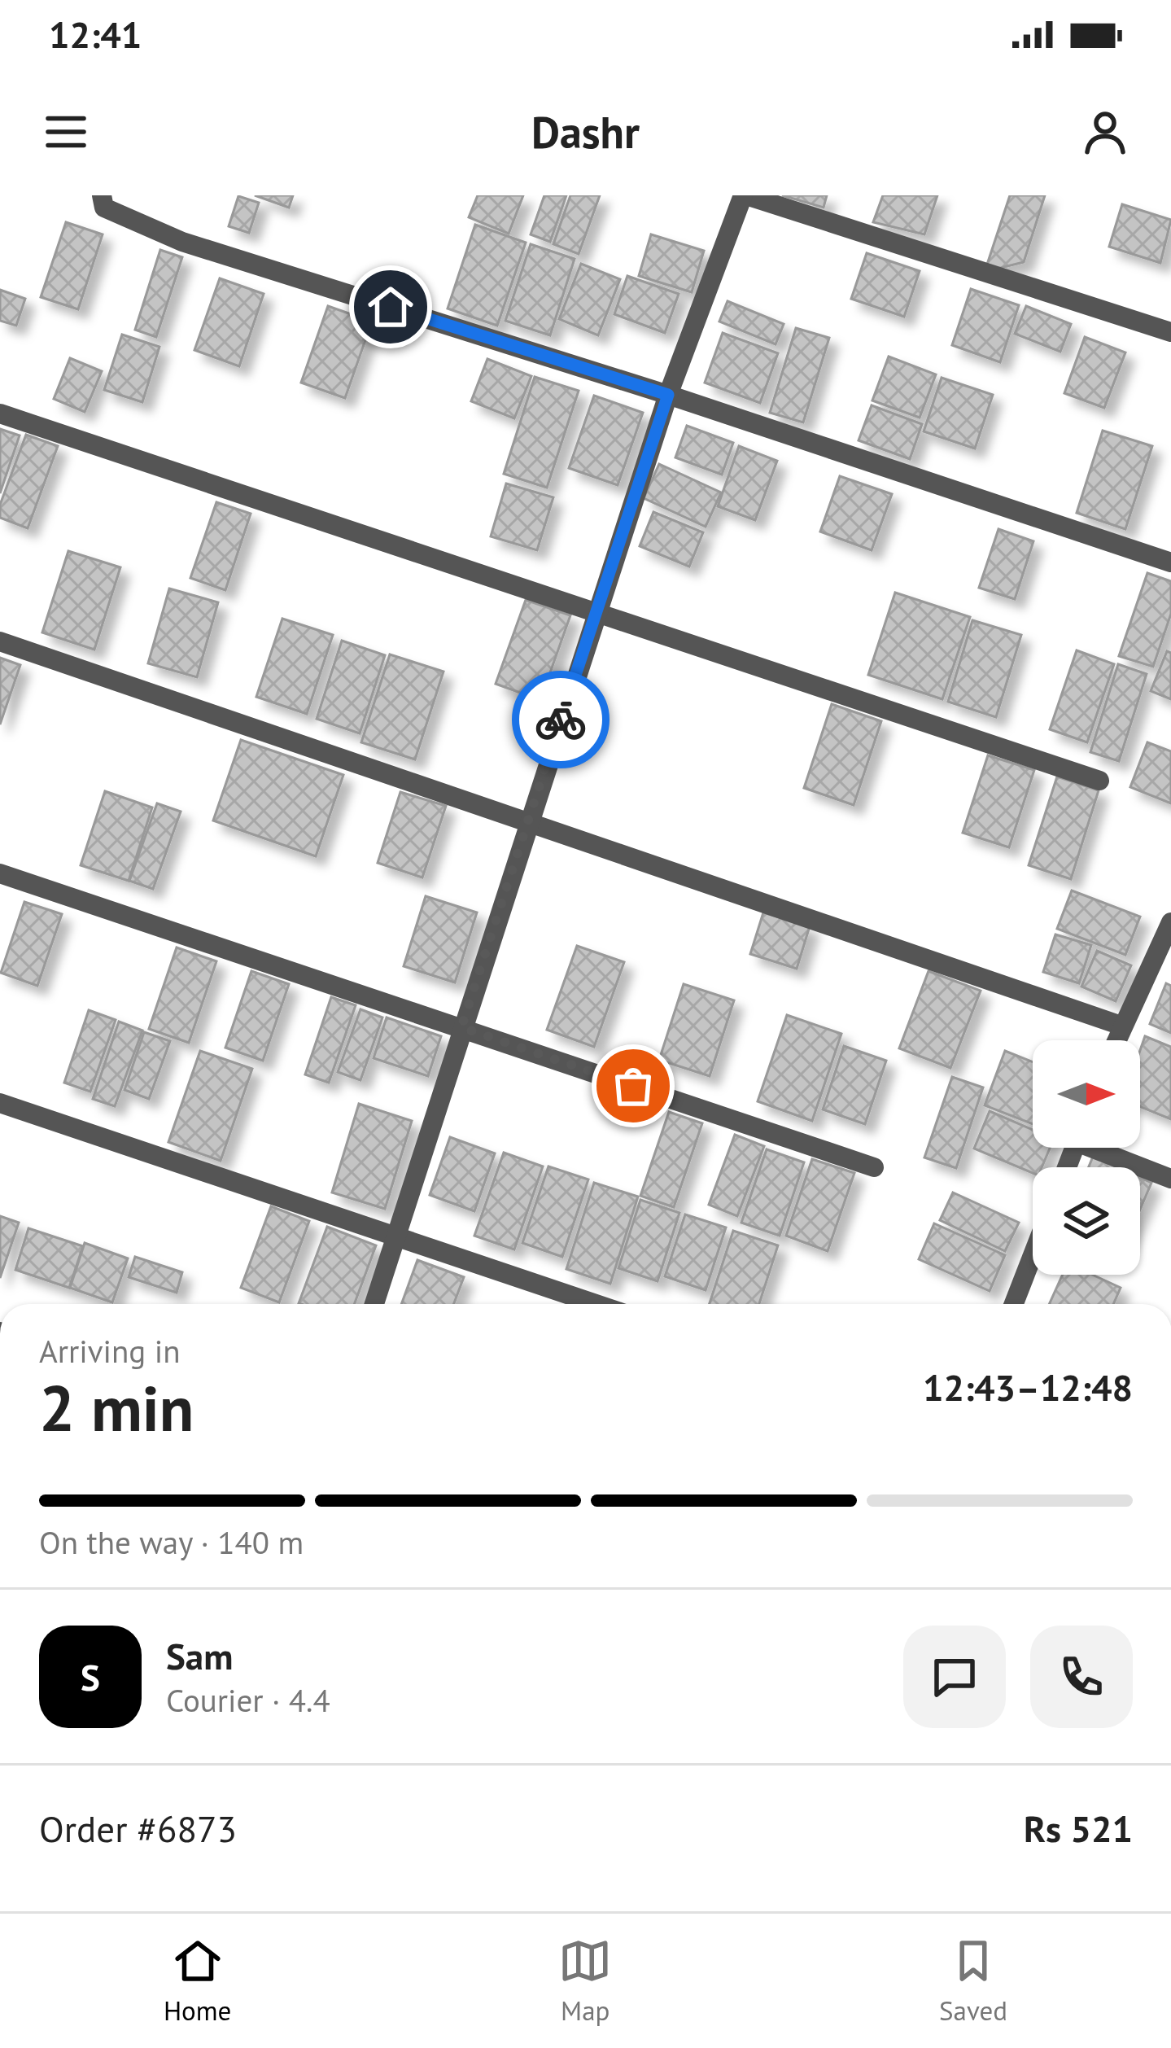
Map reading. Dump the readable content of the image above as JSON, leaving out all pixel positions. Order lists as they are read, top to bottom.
{
  "north": "right",
  "page": {
    "status": "12:41",
    "header": "Dashr",
    "heading": ["2 min", "Arriving in", "12:43–12:48"],
    "panel": [
      "Sam",
      "Courier · 4.4",
      "Order #6873",
      "Rs 521"
    ],
    "bar": "On the way · 140 m",
    "round": "S",
    "tabs": ["Home", "Map", "Saved"]
  }
}
